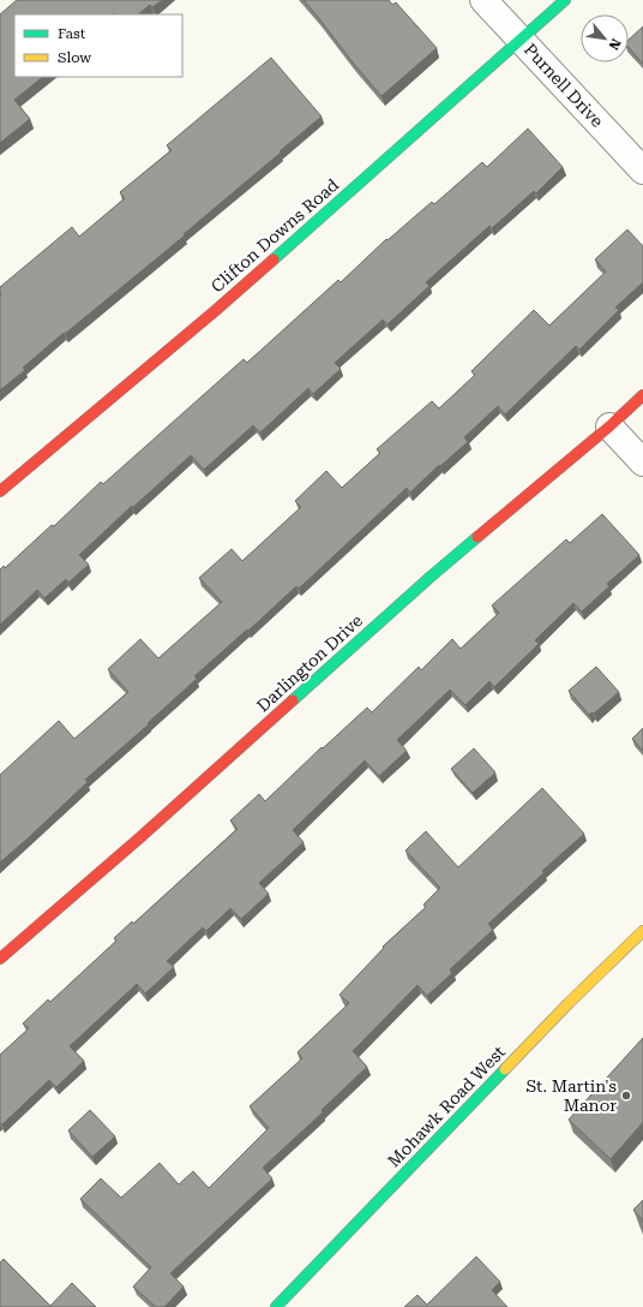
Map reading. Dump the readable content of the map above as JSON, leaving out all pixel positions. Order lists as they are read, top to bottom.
{
  "streets": {
    "street": [
      "Purnell Drive",
      "Clifton Downs Road",
      "Darlington Drive",
      "Mohawk Road West"
    ]
  },
  "crossings": [
    ["Purnell Drive", "Clifton Downs Road"]
  ],
  "places": ["St. Martin's Manor"],
  "legend": ["Fast", "Slow"],
  "north": "bottom right"
}
